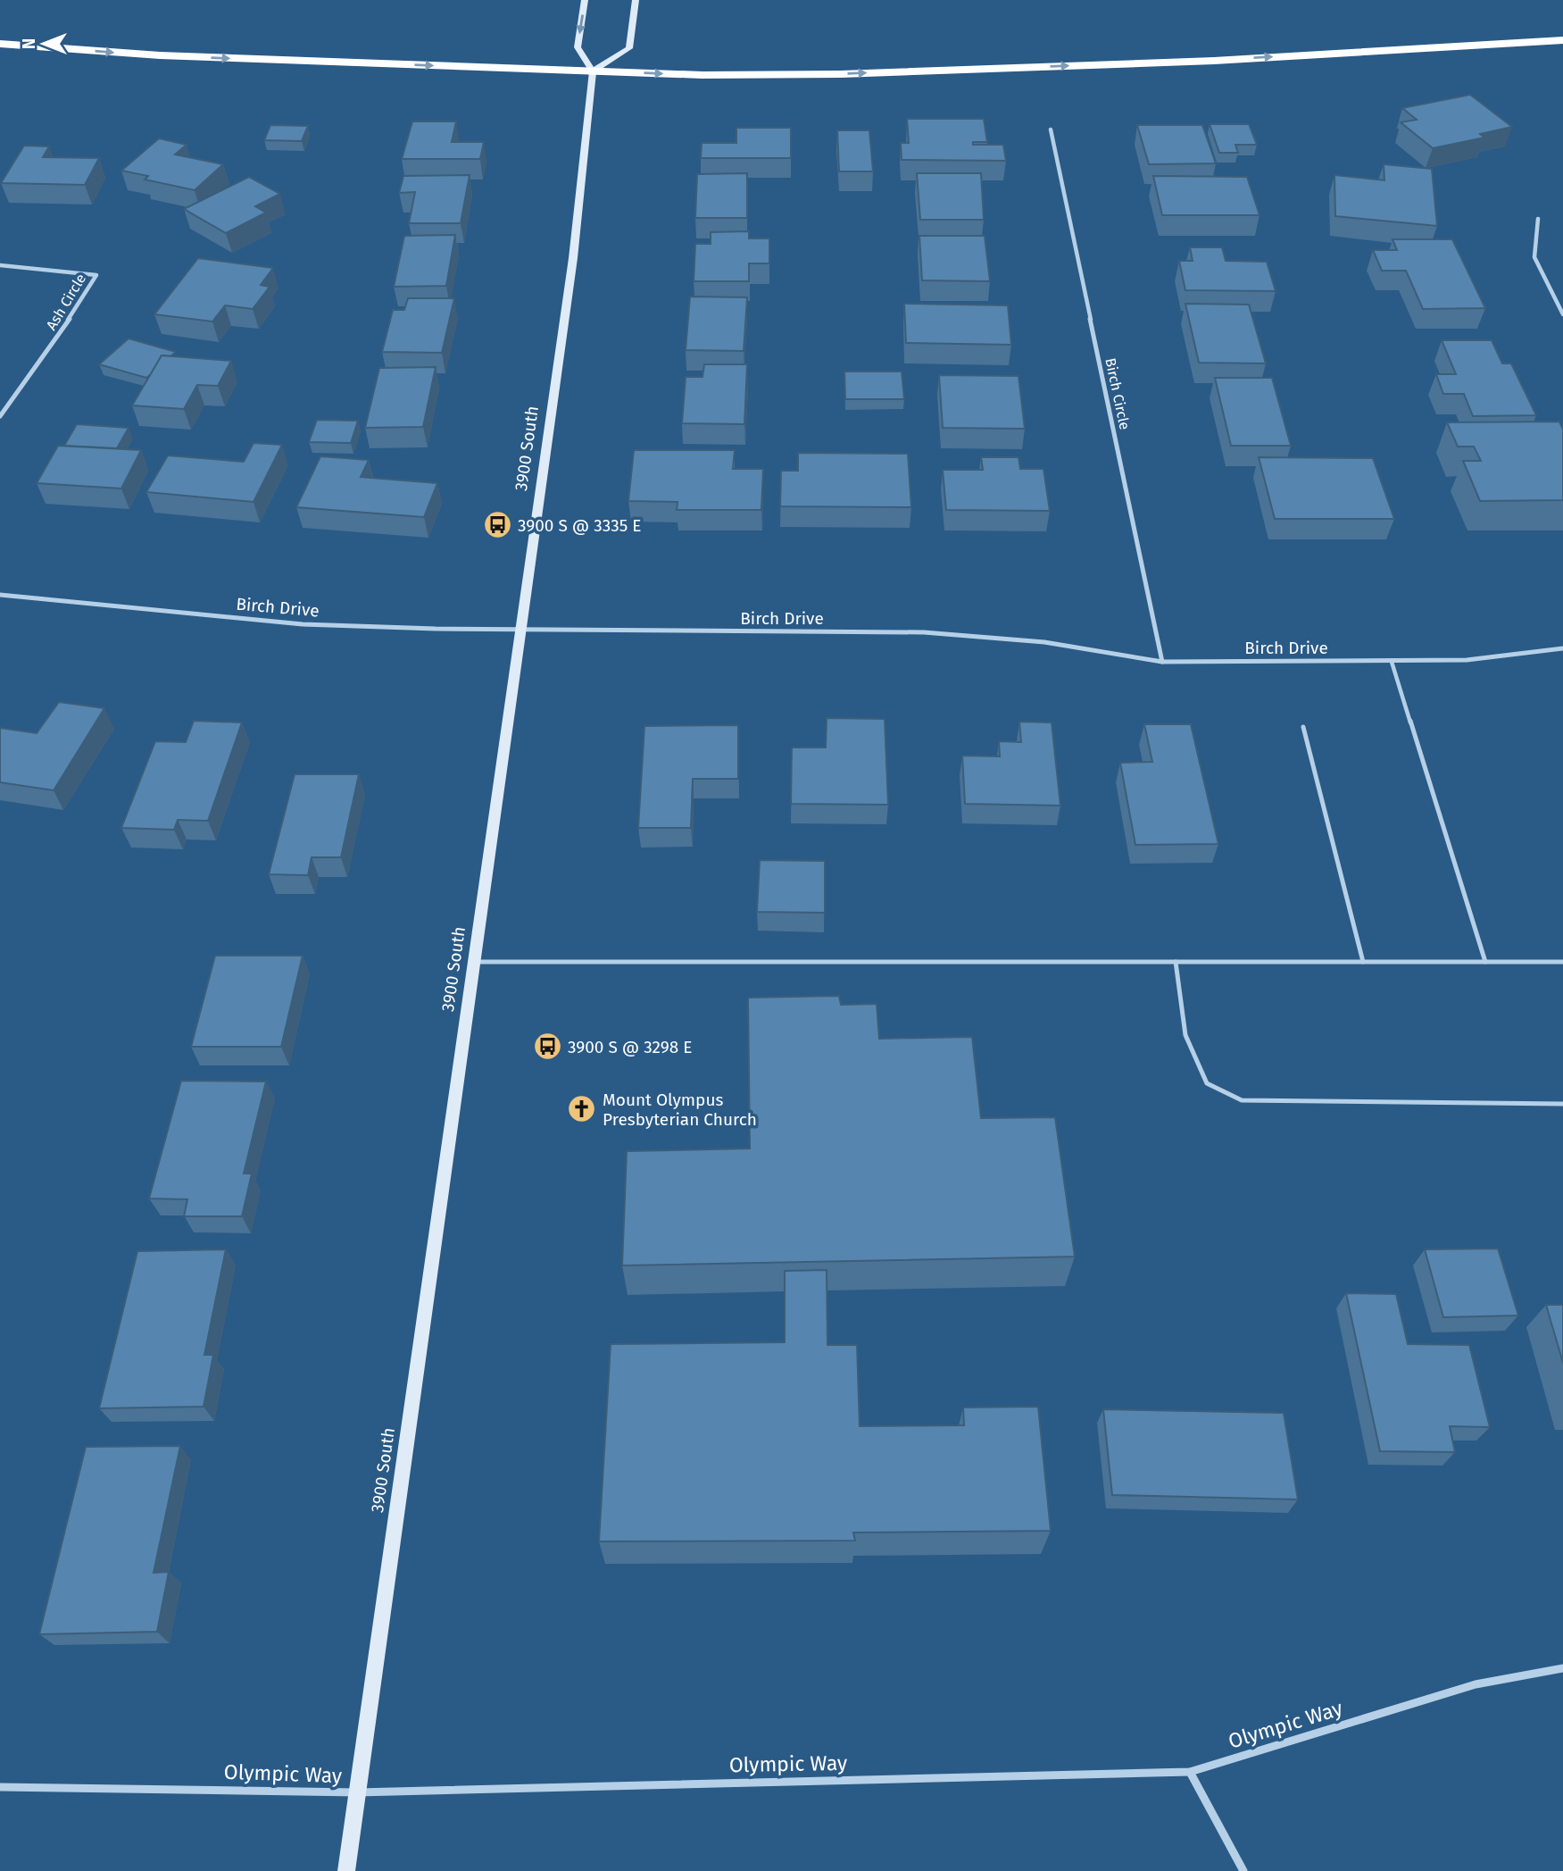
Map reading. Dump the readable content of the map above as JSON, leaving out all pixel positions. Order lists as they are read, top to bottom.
{
  "streets": {
    "main road": ["3900 South"],
    "street": [
      "Ash Circle",
      "Birch Circle",
      "Birch Drive",
      "Olympic Way"
    ]
  },
  "crossings": [
    ["Birch Circle", "Birch Drive"],
    ["3900 South", "Birch Drive"],
    ["3900 South", "Olympic Way"]
  ],
  "places": {
    "bus stop": ["3900 S @ 3335 E", "3900 S @ 3298 E"],
    "church": ["Mount Olympus Presbyterian Church"]
  },
  "north": "left"
}
